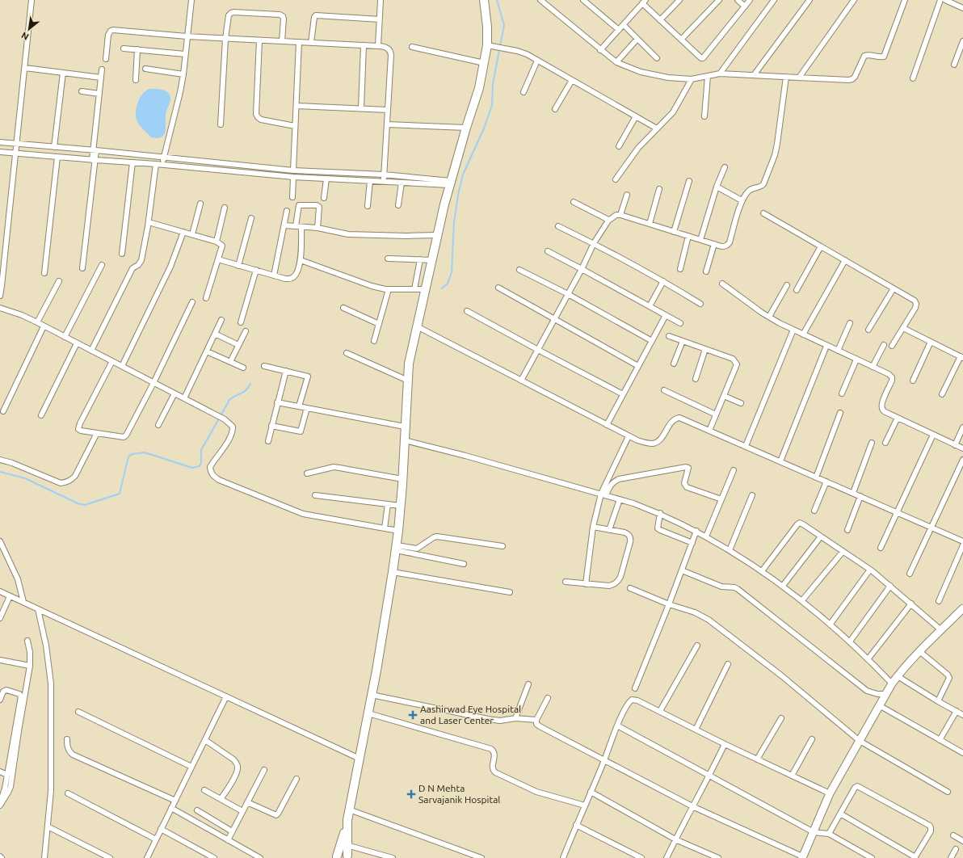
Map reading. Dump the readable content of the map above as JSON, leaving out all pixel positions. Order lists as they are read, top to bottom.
{
  "places": {
    "health": ["Aashirwad Eye Hospital and Laser Center", "D N Mehta Sarvajanik Hospital"]
  },
  "north": "bottom left"
}
